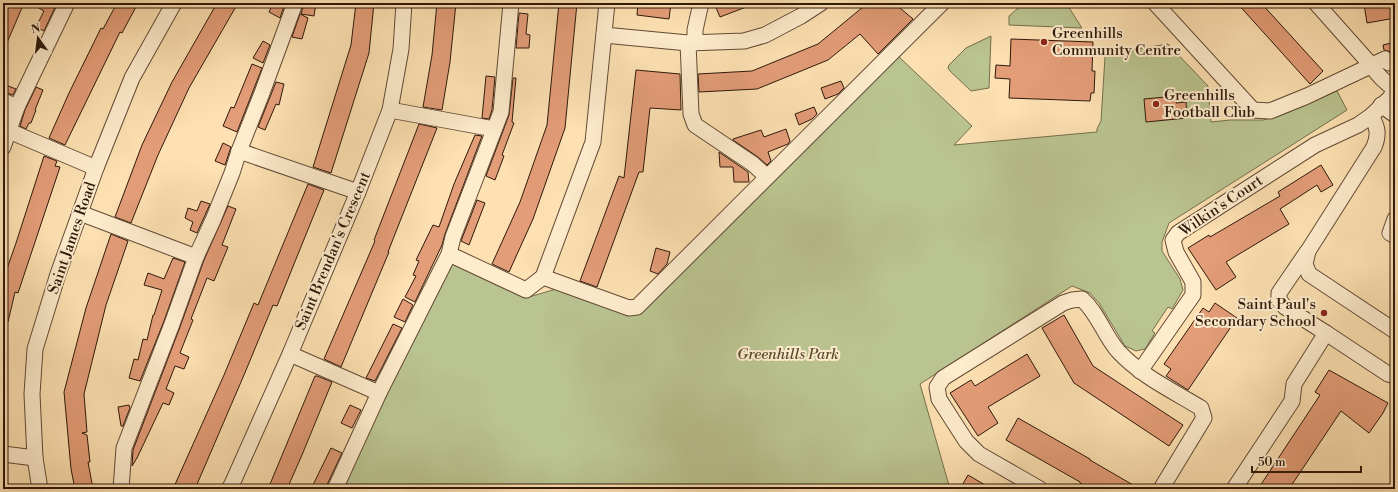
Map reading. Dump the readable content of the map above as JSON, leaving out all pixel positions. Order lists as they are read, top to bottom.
{
  "streets": {
    "street": ["Wilkin's Court", "Saint James Road", "Saint Brendan's Crescent"]
  },
  "parks": ["Greenhills Park"],
  "places": ["Greenhills Community Centre", "Greenhills Football Club", "Saint Paul's Secondary School"],
  "scale_bar": "50 m",
  "north": "top"
}
